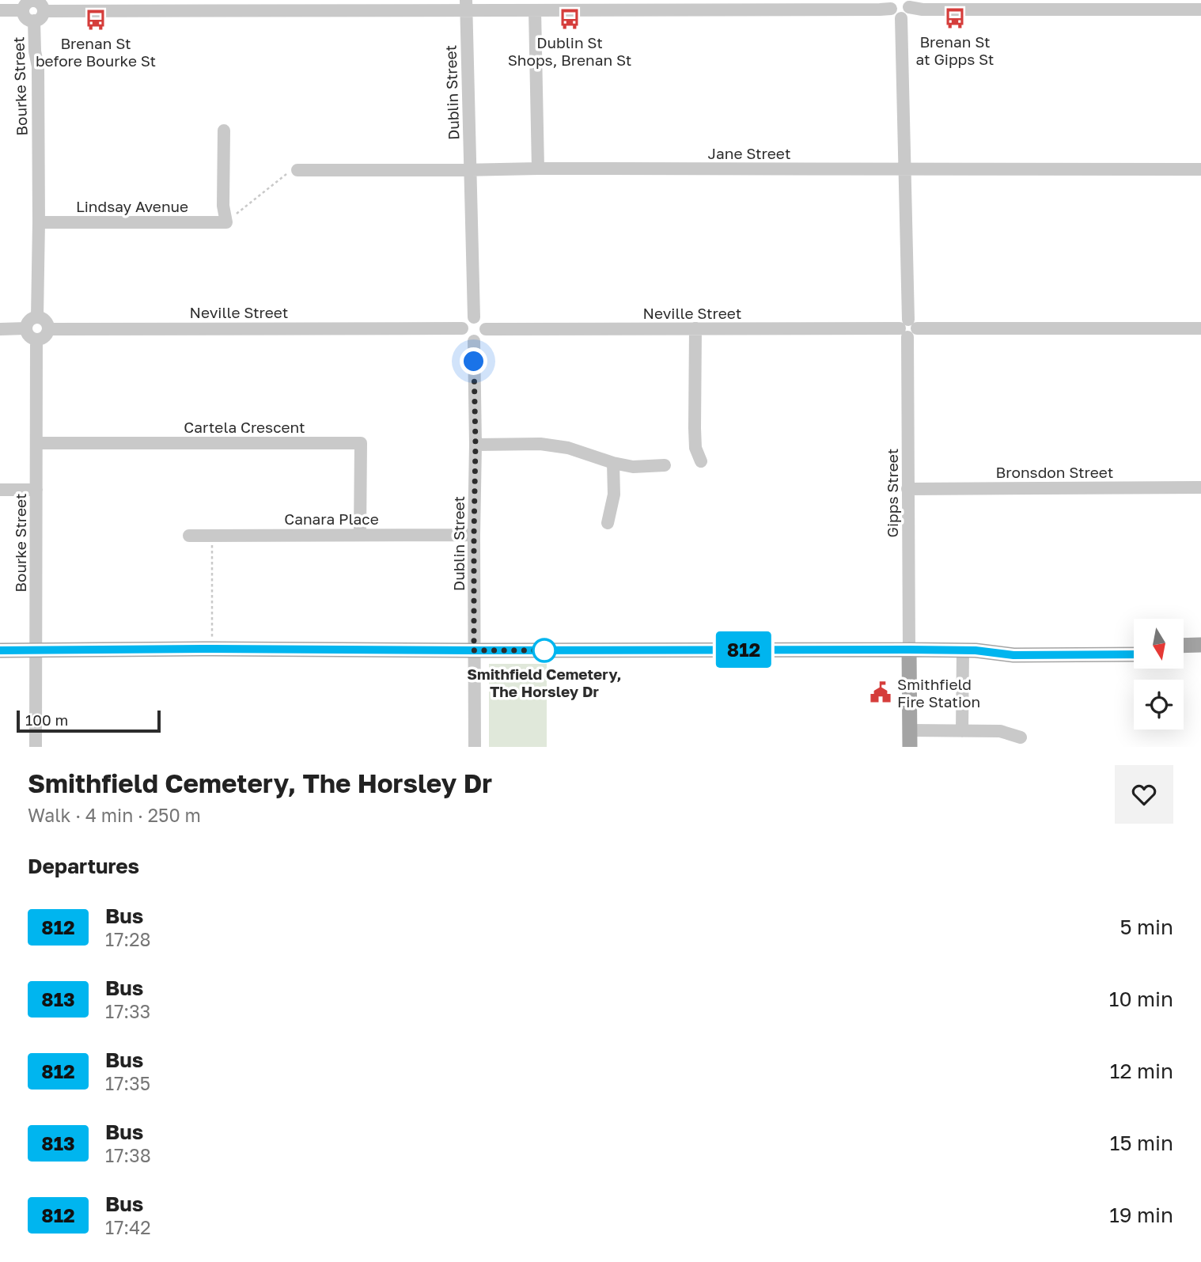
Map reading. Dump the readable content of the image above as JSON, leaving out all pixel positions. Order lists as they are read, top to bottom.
{
  "streets": {
    "street": [
      "Bourke Street",
      "Dublin Street",
      "Jane Street",
      "Lindsay Avenue",
      "Neville Street",
      "Cartela Crescent",
      "Bronsdon Street",
      "Gipps Street",
      "Canara Place"
    ]
  },
  "crossings": [
    ["Bourke Street", "Lindsay Avenue"],
    ["Bourke Street", "Neville Street"],
    ["Bourke Street", "Cartela Crescent"],
    ["Dublin Street", "Jane Street"],
    ["Dublin Street", "Neville Street"],
    ["Dublin Street", "Canara Place"],
    ["Jane Street", "Gipps Street"],
    ["Neville Street", "Gipps Street"],
    ["Cartela Crescent", "Canara Place"],
    ["Bronsdon Street", "Gipps Street"]
  ],
  "places": {
    "bus stop": ["Brenan St at Gipps St", "Dublin St Shops, Brenan St", "Brenan St before Bourke St"],
    "other": ["Smithfield Cemetery, The Horsley Dr"],
    "public building": ["Smithfield Fire Station"]
  },
  "lines": ["bus line 812"],
  "scale_bar": "100 m",
  "north": "bottom",
  "page": {
    "on_map": "812",
    "scale": "100 m",
    "heading": [
      ["Smithfield Cemetery, The Horsley Dr", "Walk · 4 min · 250 m"],
      "Departures"
    ],
    "list": [
      {
        "mark": "812",
        "name": "Bus",
        "note": "17:28",
        "value": "5 min"
      },
      {
        "mark": "813",
        "name": "Bus",
        "note": "17:33",
        "value": "10 min"
      },
      {
        "mark": "812",
        "name": "Bus",
        "note": "17:35",
        "value": "12 min"
      },
      {
        "mark": "813",
        "name": "Bus",
        "note": "17:38",
        "value": "15 min"
      },
      {
        "mark": "812",
        "name": "Bus",
        "note": "17:42",
        "value": "19 min"
      }
    ]
  }
}
